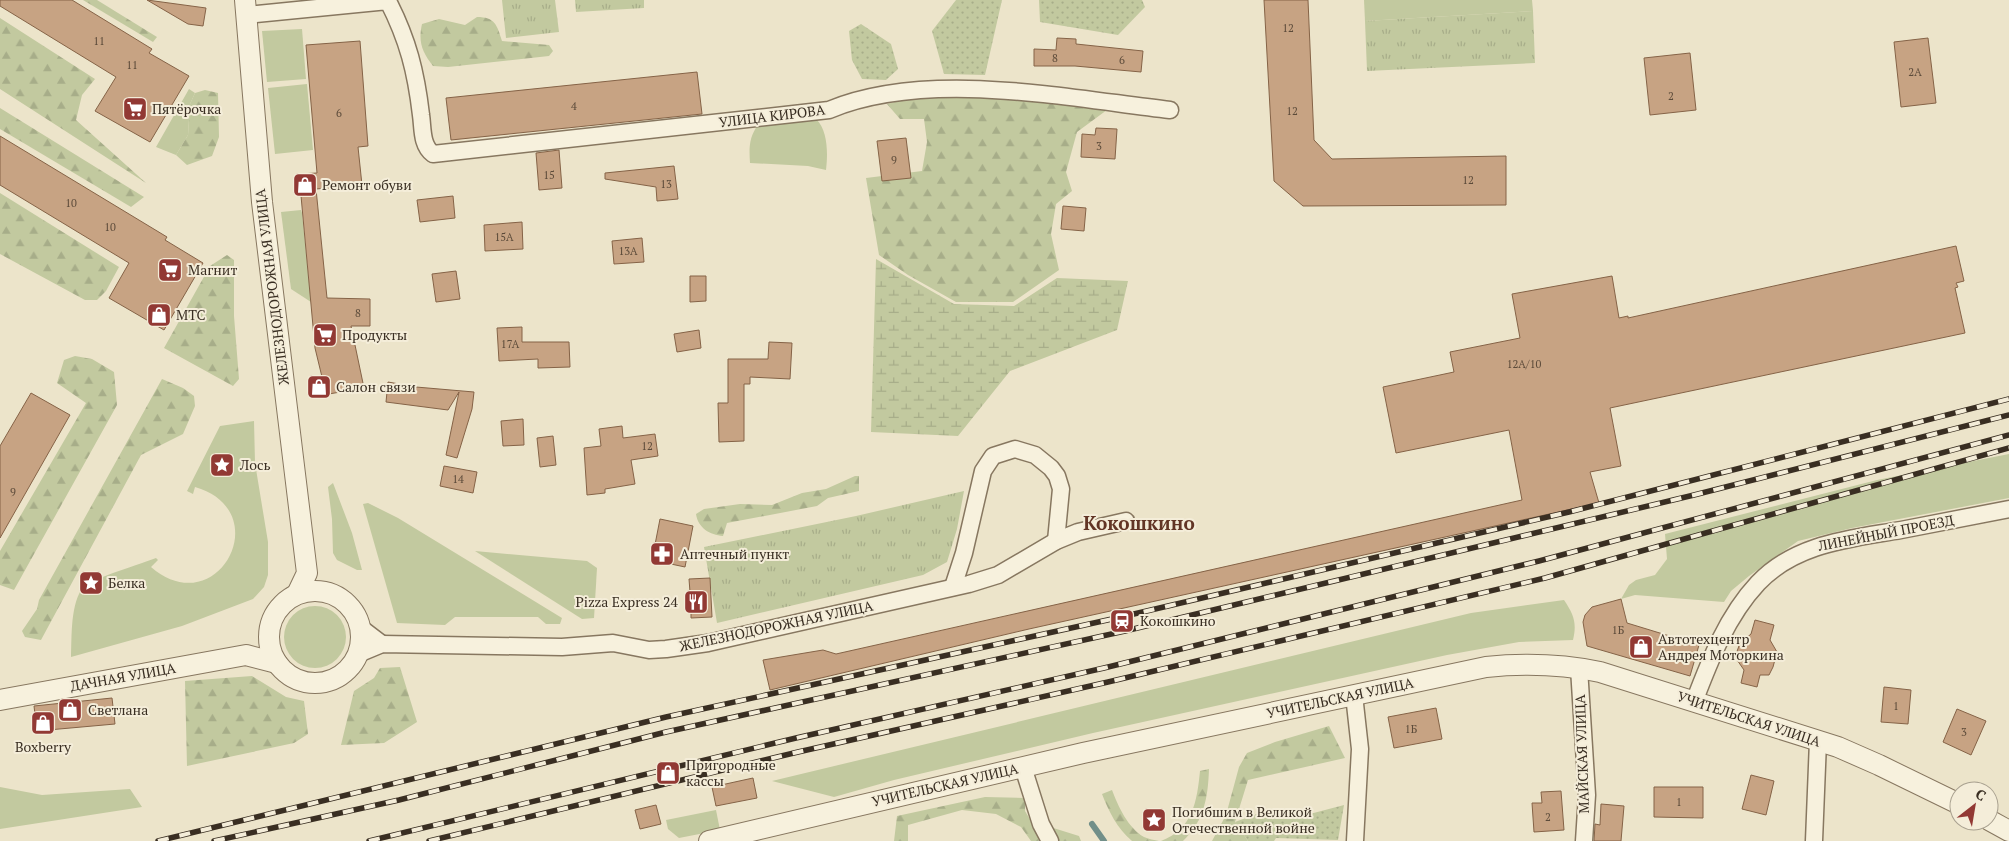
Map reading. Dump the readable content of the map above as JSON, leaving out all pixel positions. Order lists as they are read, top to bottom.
{
  "streets": {
    "street": [
      "УЛИЦА КИРОВА",
      "ЖЕЛЕЗНОДОРОЖНАЯ УЛИЦА",
      "ЛИНЕЙНЫЙ ПРОЕЗД",
      "ДАЧНАЯ УЛИЦА",
      "УЧИТЕЛЬСКАЯ УЛИЦА",
      "МАЙСКАЯ УЛИЦА"
    ]
  },
  "crossings": [
    ["УЛИЦА КИРОВА", "ЖЕЛЕЗНОДОРОЖНАЯ УЛИЦА"],
    ["ЖЕЛЕЗНОДОРОЖНАЯ УЛИЦА", "ДАЧНАЯ УЛИЦА"],
    ["ЛИНЕЙНЫЙ ПРОЕЗД", "УЧИТЕЛЬСКАЯ УЛИЦА"],
    ["УЧИТЕЛЬСКАЯ УЛИЦА", "МАЙСКАЯ УЛИЦА"]
  ],
  "districts": ["Кокошкино"],
  "places": {
    "supermarket": ["Пятёрочка", "Магнит", "Продукты"],
    "shop": [
      "Ремонт обуви",
      "МТС",
      "Салон связи",
      "Автотехцентр Андрея Моторкина",
      "Светлана",
      "Boxberry",
      "Пригородные кассы"
    ],
    "place": ["Лось", "Белка", "Погибшим в Великой Отечественной войне"],
    "pharmacy": ["Аптечный пункт"],
    "restaurant": ["Pizza Express 24"],
    "station": ["Кокошкино"]
  },
  "house_numbers": [
    "12",
    "11",
    "8",
    "6",
    "11",
    "2А",
    "2",
    "4",
    "12",
    "6",
    "3",
    "9",
    "15",
    "12",
    "13",
    "10",
    "10",
    "15А",
    "13А",
    "8",
    "17А",
    "12А/10",
    "12",
    "14",
    "9",
    "1Б",
    "1",
    "1Б",
    "3",
    "1",
    "2"
  ],
  "north": "top right"
}
